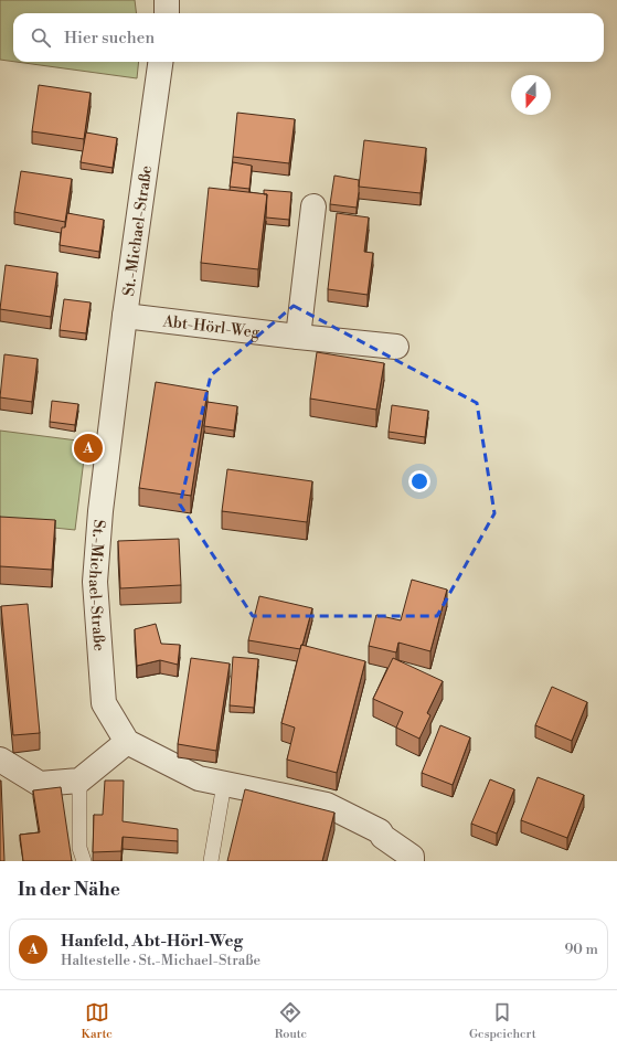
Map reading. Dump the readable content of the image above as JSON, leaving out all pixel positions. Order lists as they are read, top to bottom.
{
  "streets": {
    "street": ["St.-Michael-Straße", "Abt-Hörl-Weg"]
  },
  "crossings": [
    ["St.-Michael-Straße", "Abt-Hörl-Weg"]
  ],
  "north": "bottom",
  "page": {
    "search": "Hier suchen",
    "pins": "A",
    "heading": "In der Nähe",
    "list": [
      {
        "mark": "A",
        "name": "Hanfeld, Abt-Hörl-Weg",
        "note": "Haltestelle · St.-Michael-Straße",
        "value": "90 m"
      }
    ],
    "nav": ["Karte", "Route", "Gespeichert"]
  }
}
